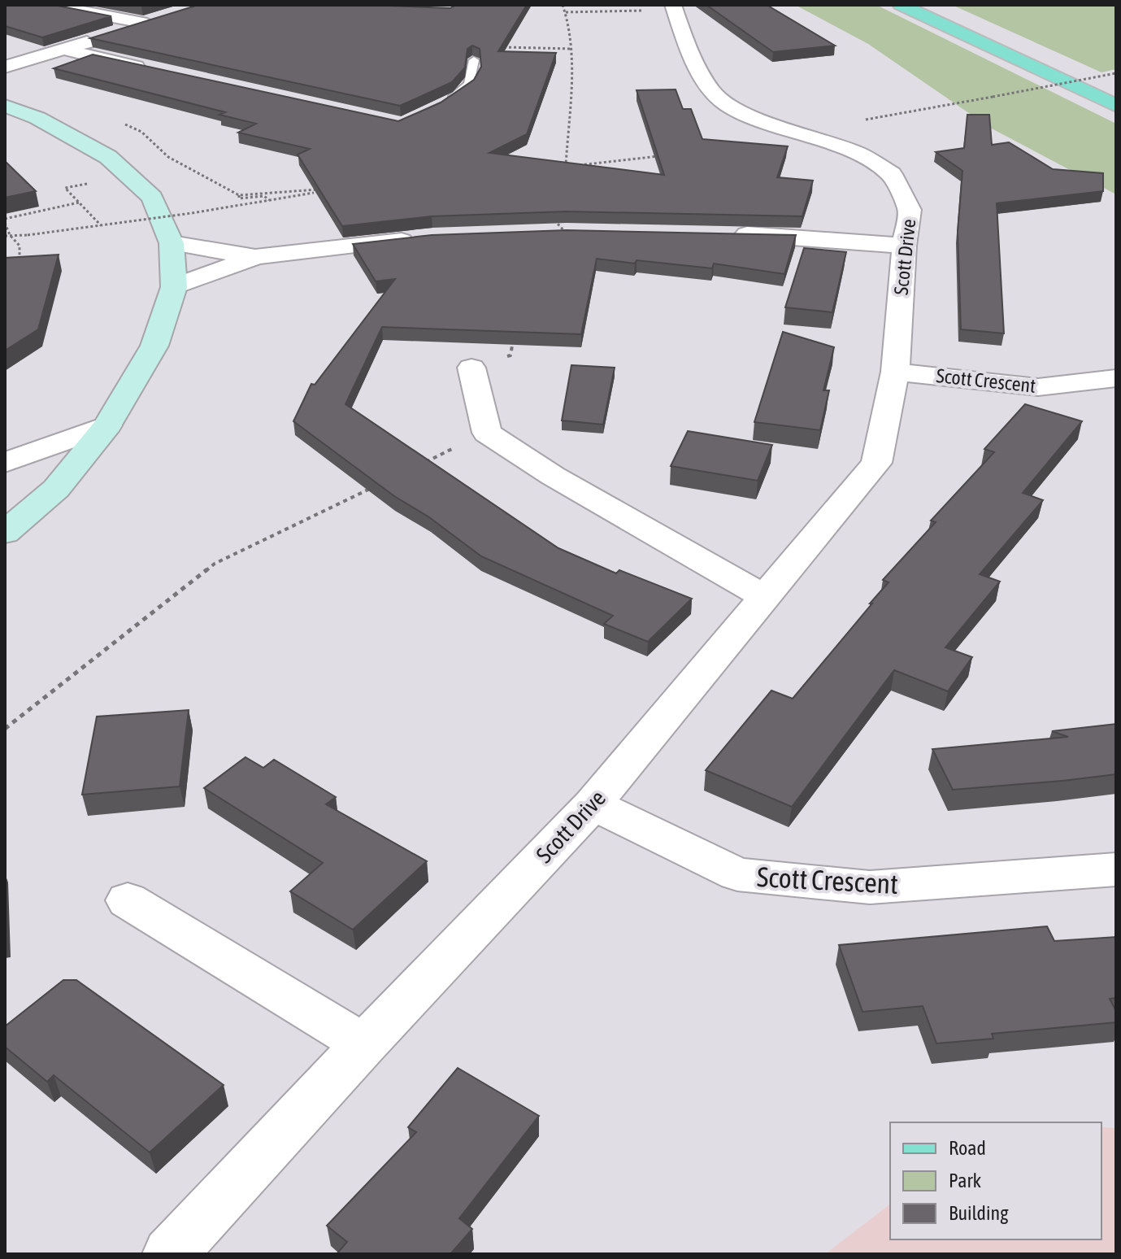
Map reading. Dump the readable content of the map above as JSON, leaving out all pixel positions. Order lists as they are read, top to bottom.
{
  "streets": {
    "street": ["Scott Drive", "Scott Crescent"]
  },
  "crossings": [
    ["Scott Drive", "Scott Crescent"]
  ],
  "legend": ["Road", "Park", "Building"]
}
